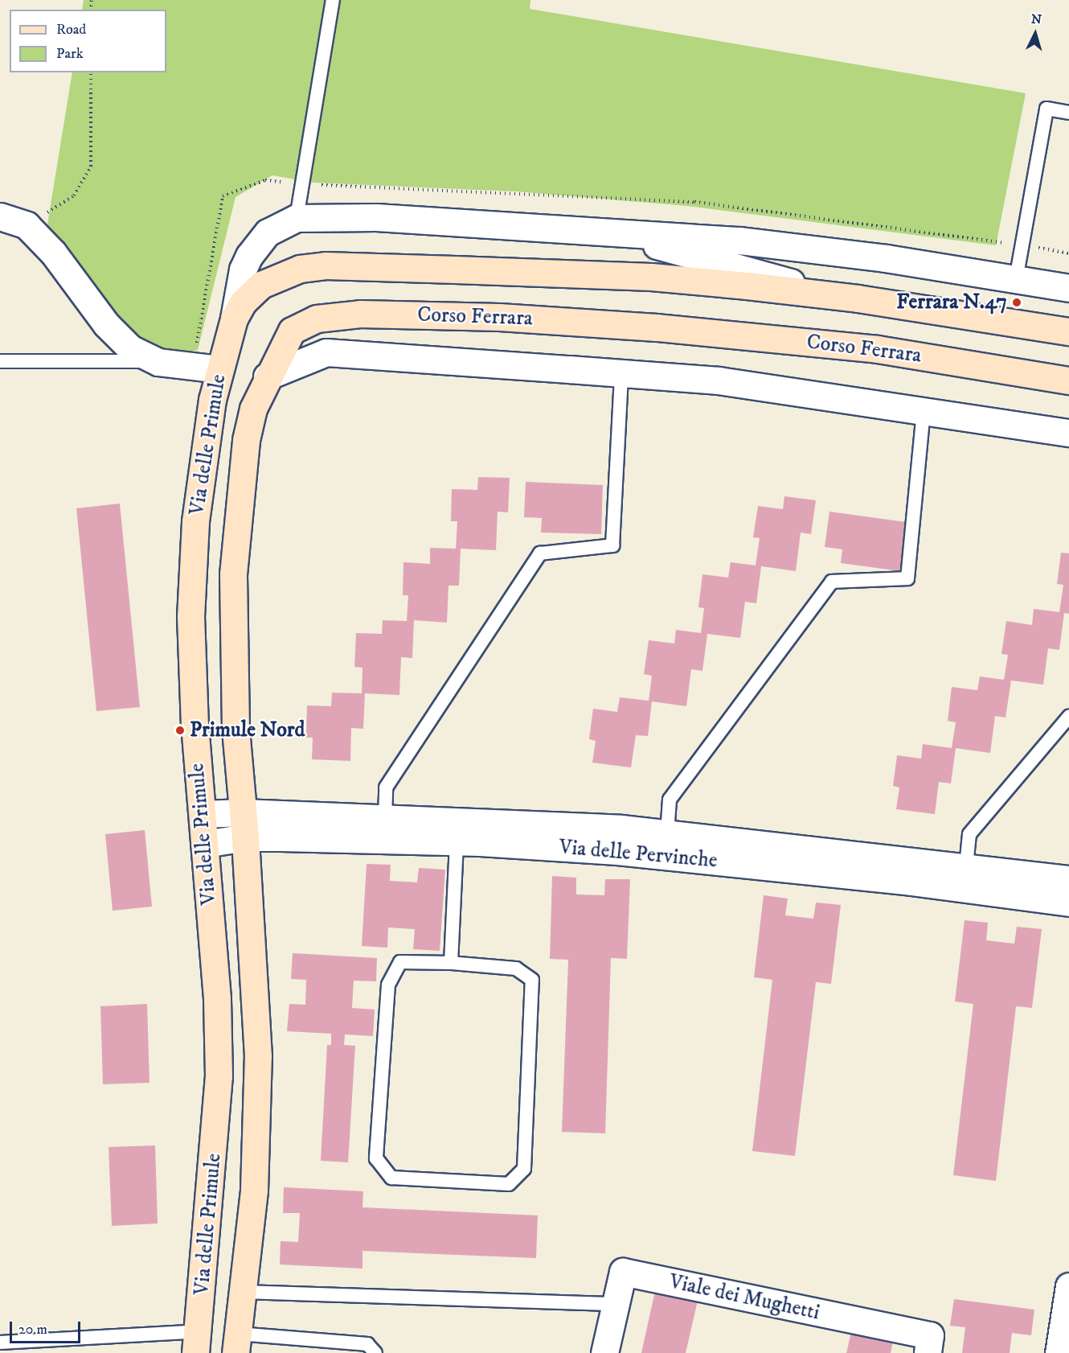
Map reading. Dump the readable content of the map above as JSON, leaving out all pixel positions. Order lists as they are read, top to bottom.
{
  "streets": {
    "main road": ["Corso Ferrara", "Via delle Primule"],
    "street": ["Via delle Pervinche", "Viale dei Mughetti"]
  },
  "crossings": [
    ["Corso Ferrara", "Via delle Primule"],
    ["Via delle Primule", "Via delle Pervinche"]
  ],
  "places": ["Ferrara N.47", "Primule Nord"],
  "legend": ["Road", "Park"],
  "scale_bar": "20 m",
  "north": "top"
}
